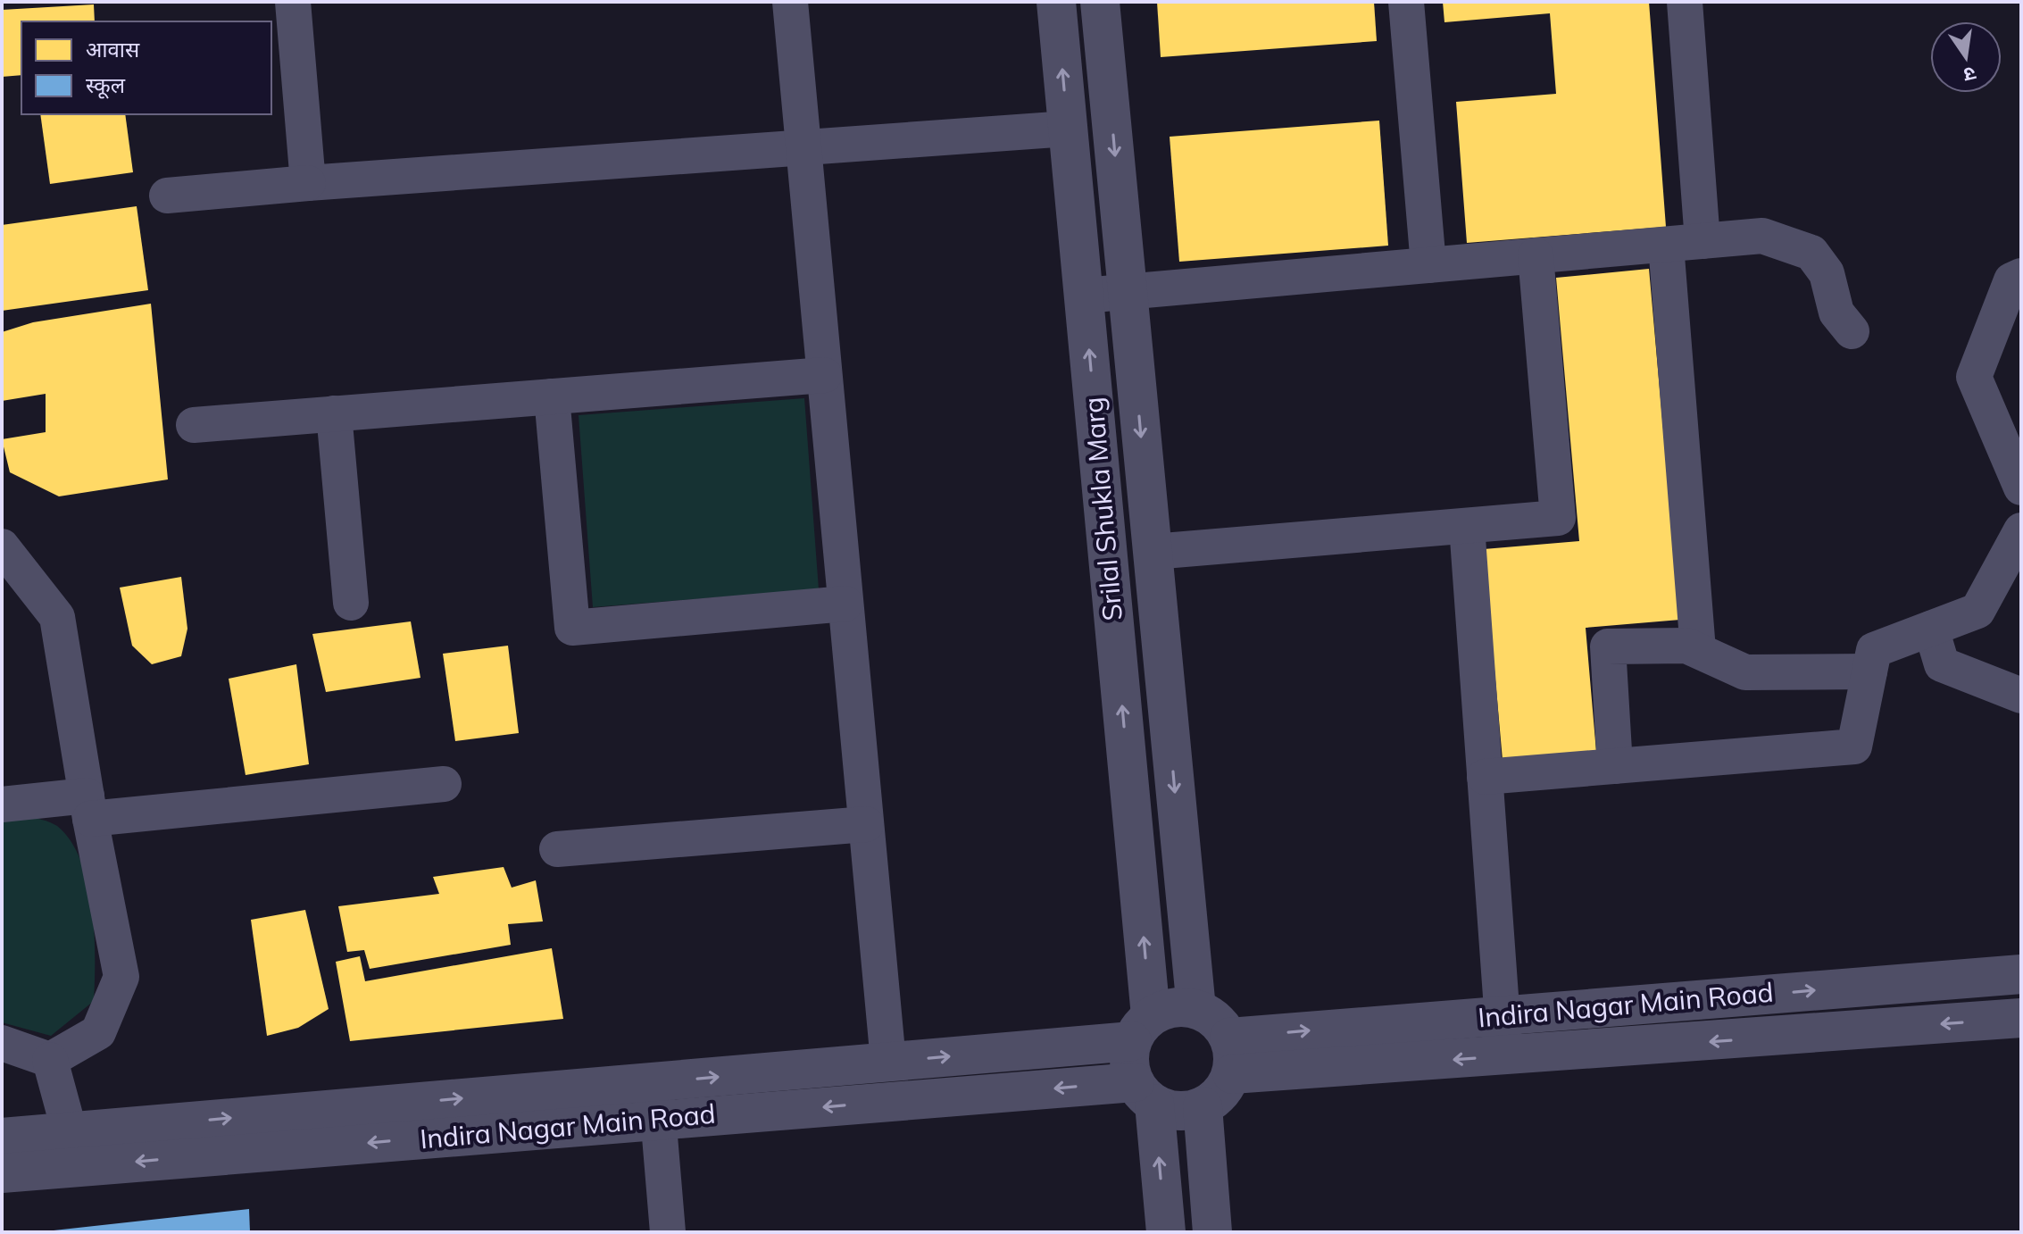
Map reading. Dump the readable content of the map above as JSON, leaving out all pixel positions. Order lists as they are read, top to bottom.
{
  "streets": {
    "street": ["Srilal Shukla Marg", "Indira Nagar Main Road"]
  },
  "crossings": [
    ["Srilal Shukla Marg", "Indira Nagar Main Road"]
  ],
  "legend": ["आवास", "स्कूल"],
  "north": "bottom"
}
